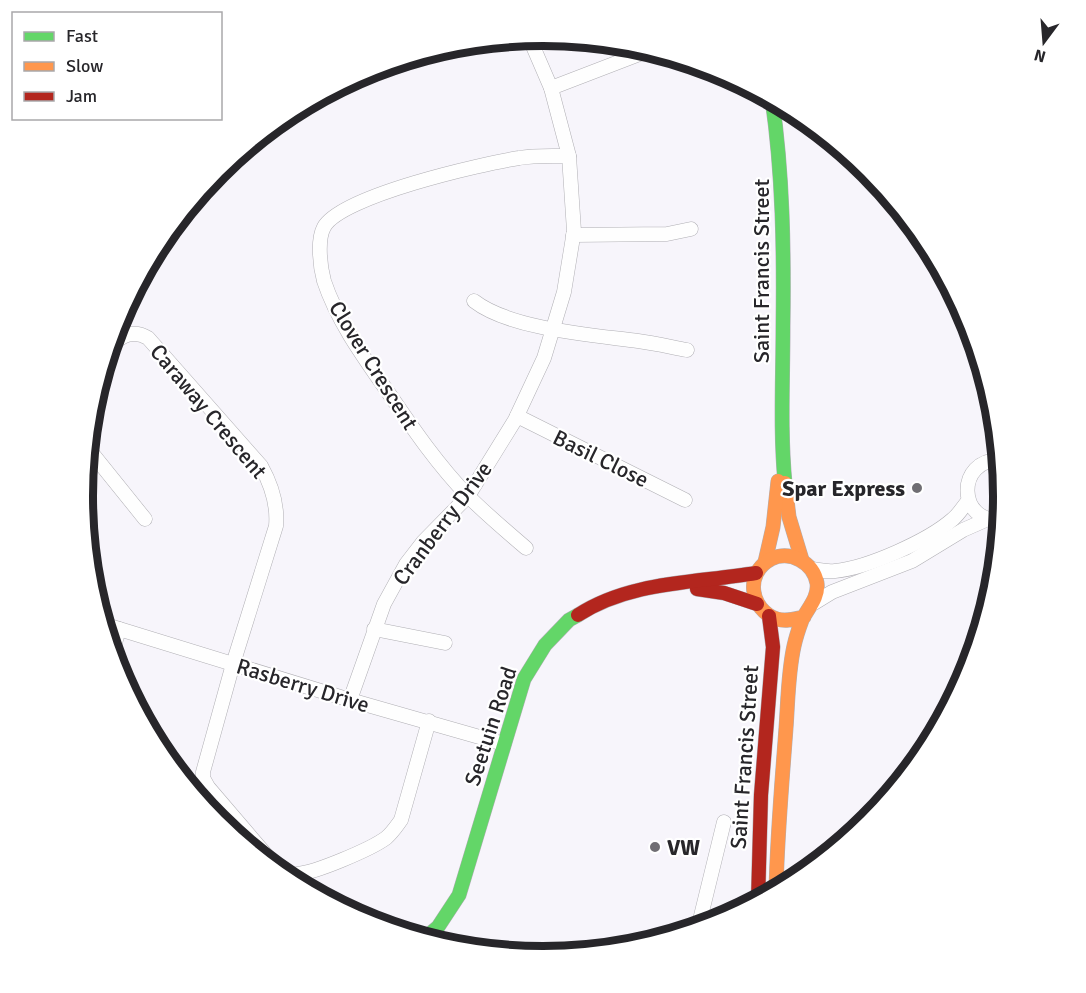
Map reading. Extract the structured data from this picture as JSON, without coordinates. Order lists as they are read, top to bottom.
{
  "streets": {
    "street": [
      "Saint Francis Street",
      "Clover Crescent",
      "Caraway Crescent",
      "Basil Close",
      "Cranberry Drive",
      "Rasberry Drive",
      "Seetuin Road"
    ]
  },
  "crossings": [
    ["Clover Crescent", "Cranberry Drive"],
    ["Caraway Crescent", "Rasberry Drive"],
    ["Basil Close", "Cranberry Drive"],
    ["Cranberry Drive", "Rasberry Drive"],
    ["Rasberry Drive", "Seetuin Road"]
  ],
  "places": ["Spar Express", "VW"],
  "legend": ["Fast", "Slow", "Jam"],
  "north": "bottom"
}
